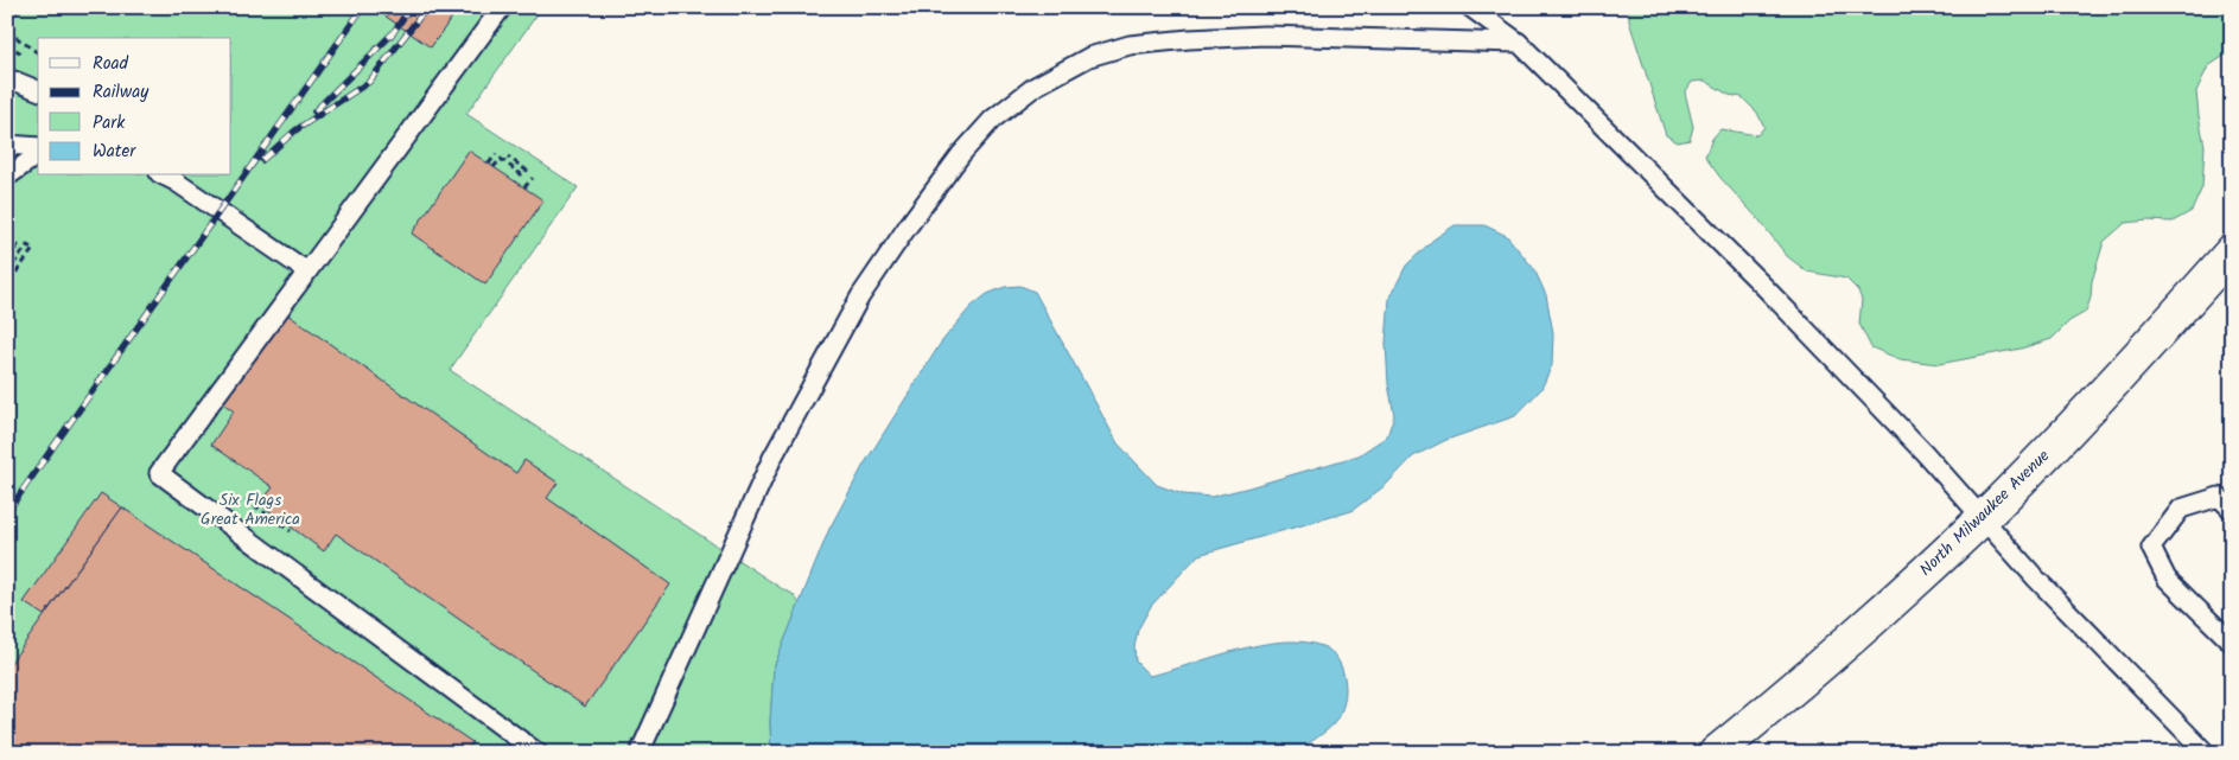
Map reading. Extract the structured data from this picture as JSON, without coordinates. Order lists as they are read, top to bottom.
{
  "streets": {
    "main road": ["North Milwaukee Avenue"]
  },
  "parks": ["Six Flags Great America"],
  "legend": [
    "Road",
    "Railway",
    "Park",
    "Water"
  ]
}
